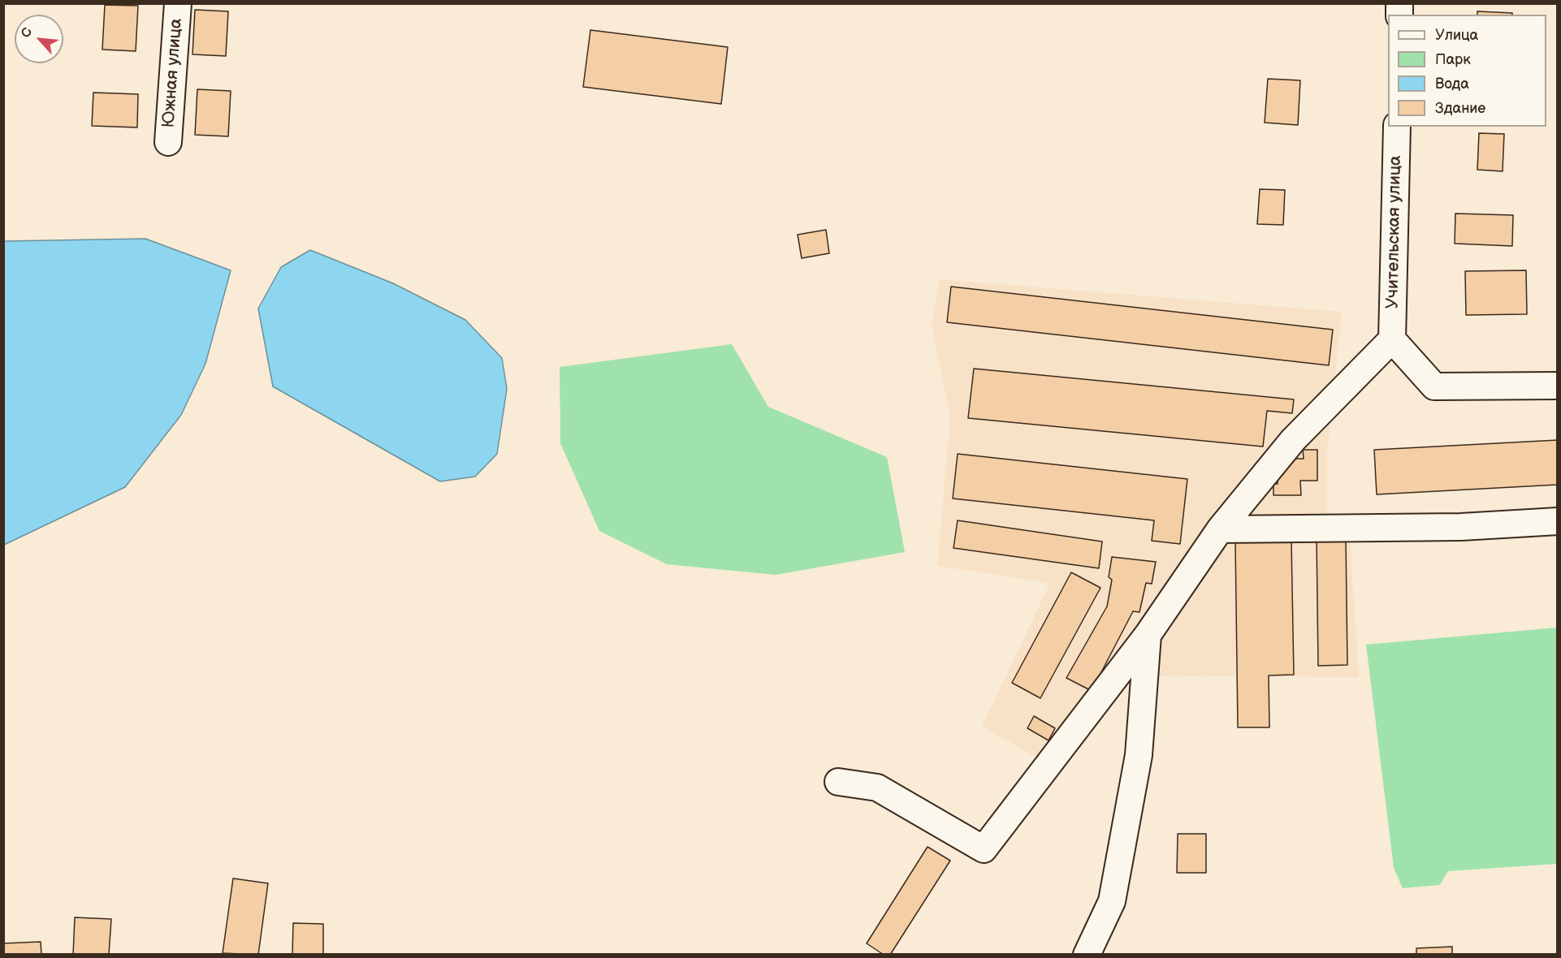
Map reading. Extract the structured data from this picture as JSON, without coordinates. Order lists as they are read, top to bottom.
{
  "streets": {
    "street": ["Южная улица", "Учительская улица"]
  },
  "legend": [
    "Улица",
    "Парк",
    "Вода",
    "Здание"
  ],
  "north": "top left"
}
